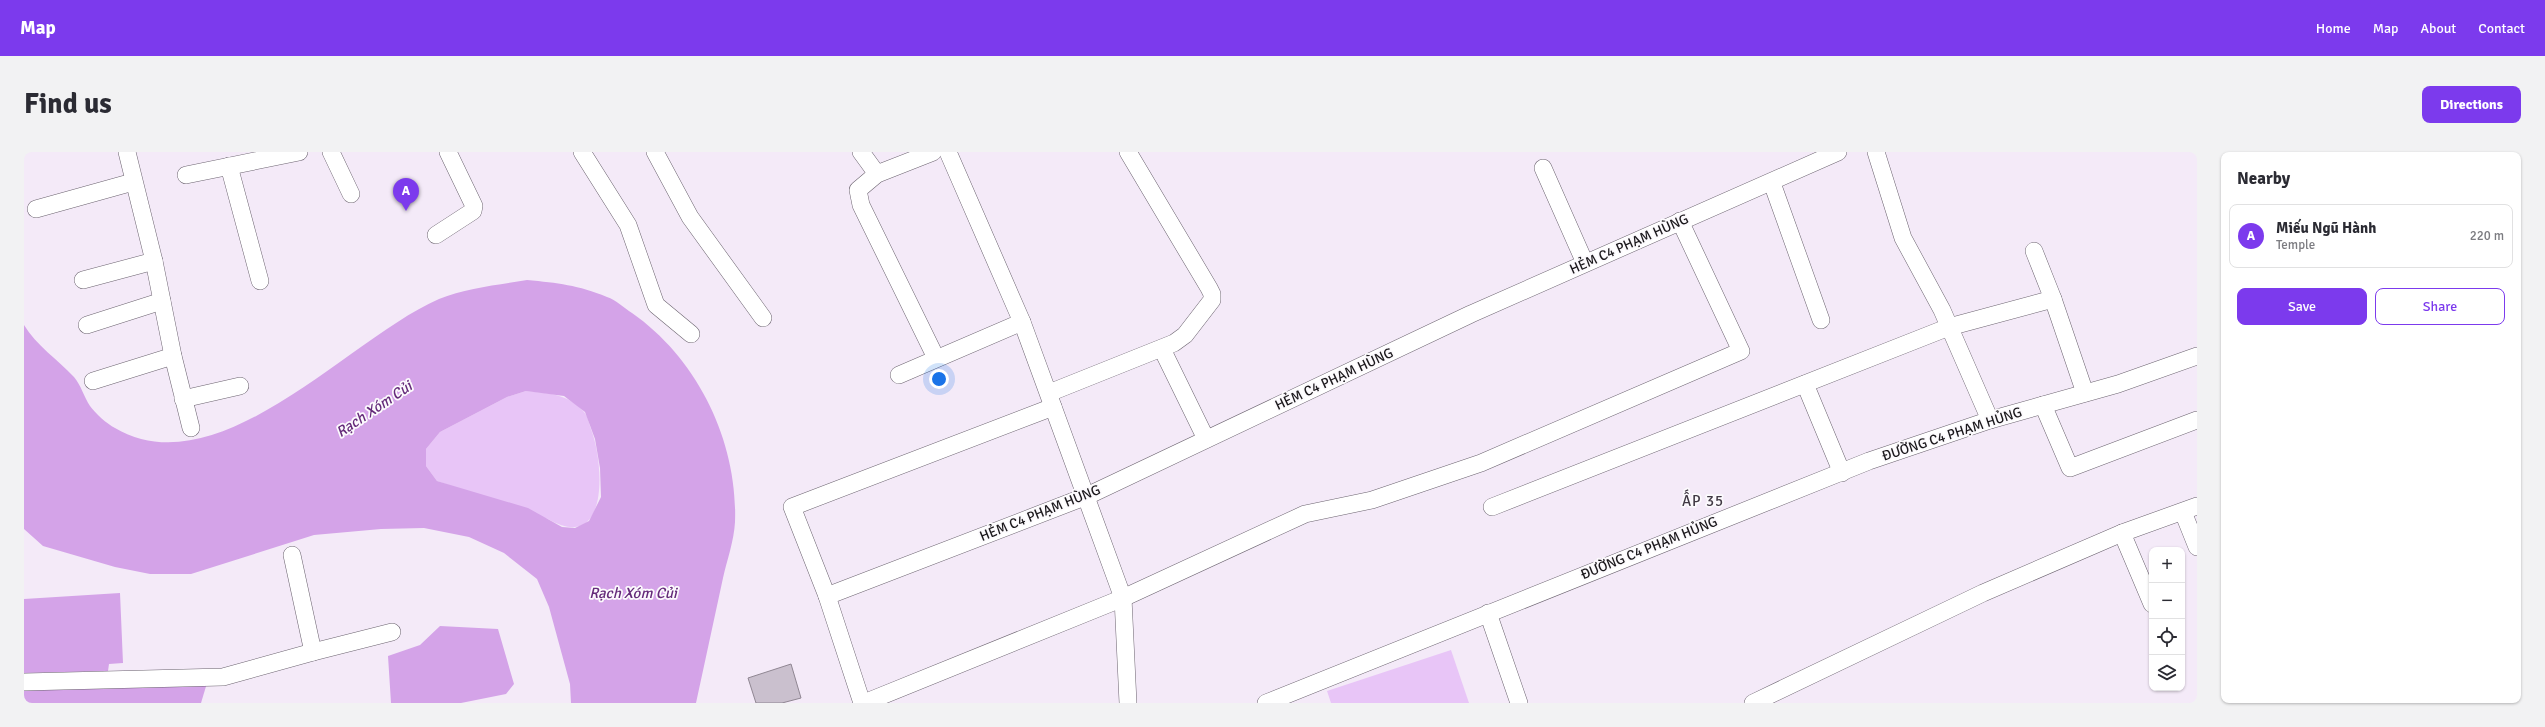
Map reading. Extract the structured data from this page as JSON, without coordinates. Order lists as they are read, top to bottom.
{
  "streets": {
    "street": ["HẺM C4 PHẠM HÙNG", "ĐƯỜNG C4 PHẠM HỦNG"]
  },
  "districts": ["ẤP 35"],
  "water": ["Rạch Xóm Củi"],
  "page": {
    "header": "Map",
    "nav": [
      "Home",
      "Map",
      "About",
      "Contact"
    ],
    "buttons": [
      "Directions",
      ["Save", "Share"]
    ],
    "title": "Find us",
    "heading": "Nearby",
    "pins": "A",
    "list": [
      {
        "mark": "A",
        "name": "Miếu Ngũ Hành",
        "note": "Temple",
        "value": "220 m"
      }
    ],
    "map_buttons": ["+", "−"]
  }
}
